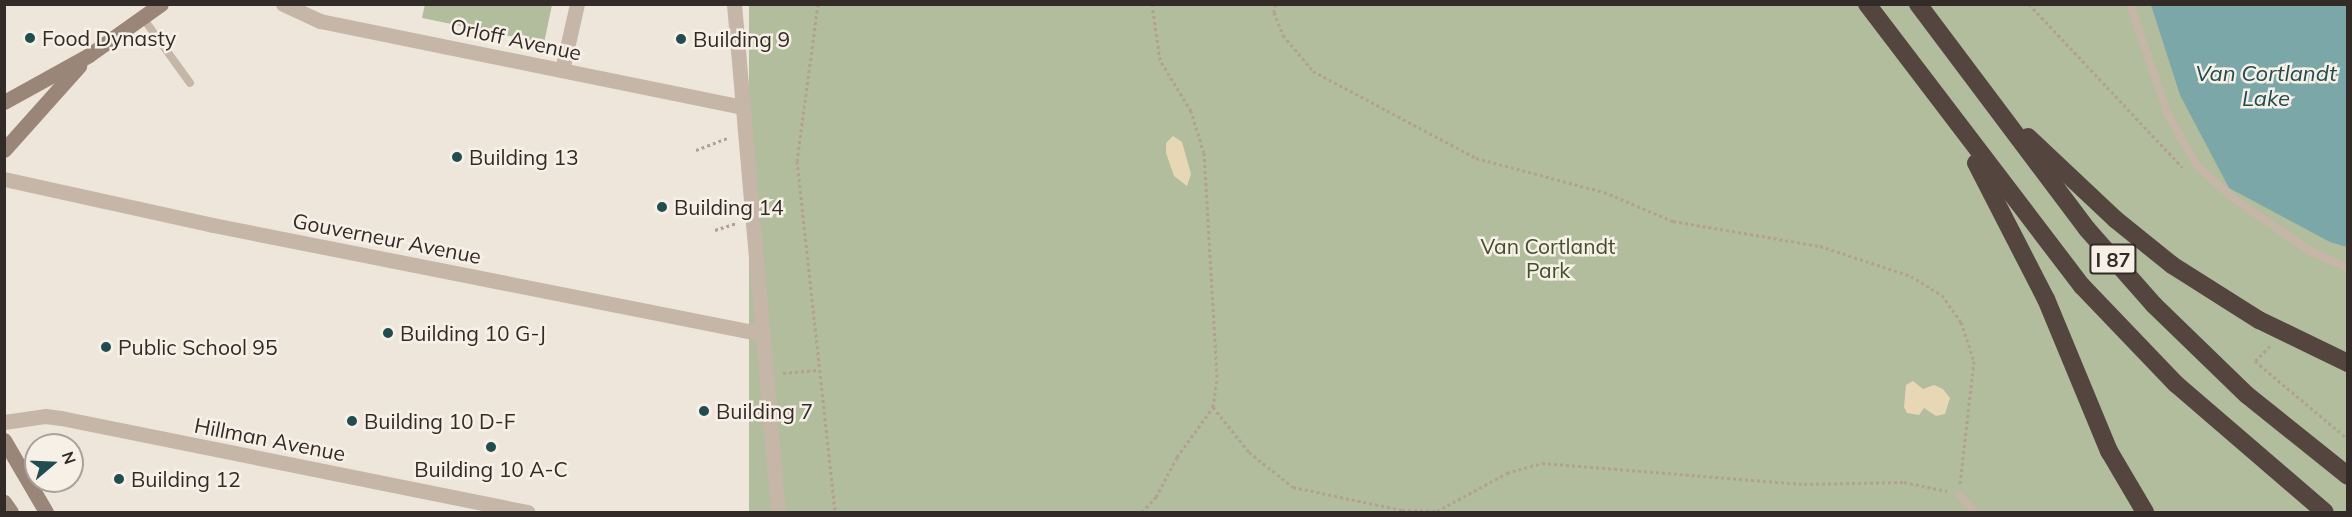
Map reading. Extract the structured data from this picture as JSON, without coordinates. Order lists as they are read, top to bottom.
{
  "streets": {
    "highway": ["I 87"],
    "street": ["Orloff Avenue", "Gouverneur Avenue", "Hillman Avenue"]
  },
  "water": ["Van Cortlandt Lake"],
  "parks": ["Van Cortlandt Park"],
  "places": [
    "Food Dynasty",
    "Building 9",
    "Building 13",
    "Building 14",
    "Building 10 G-J",
    "Public School 95",
    "Building 7",
    "Building 10 D-F",
    "Building 10 A-C",
    "Building 12"
  ],
  "north": "right"
}
